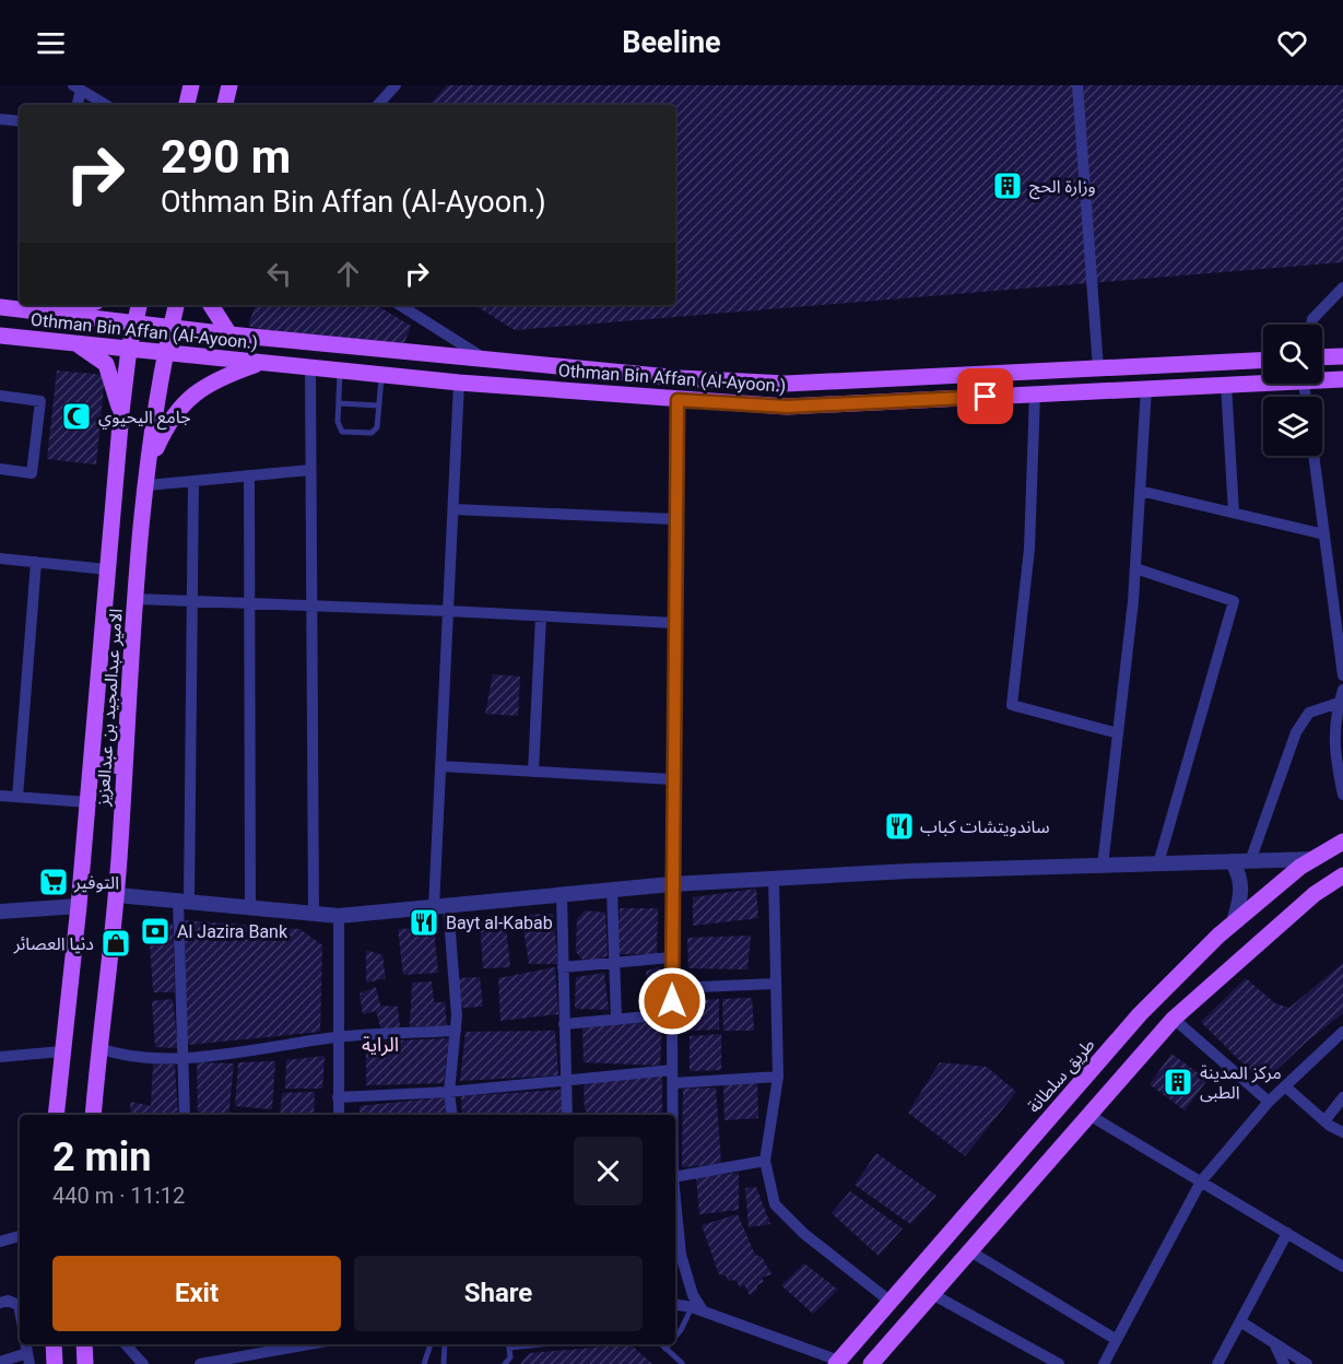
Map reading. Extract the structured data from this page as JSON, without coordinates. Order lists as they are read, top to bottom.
{
  "streets": {
    "main road": ["Othman Bin Affan (Al-Ayoon.)", "الامير عبدالمجيد بن عبدالعزيز", "طريق سلطانة"]
  },
  "crossings": [
    ["Othman Bin Affan (Al-Ayoon.)", "الامير عبدالمجيد بن عبدالعزيز"]
  ],
  "districts": ["الراية"],
  "places": {
    "building": ["وزارة الحج", "مرکز المدینة الطبی"],
    "mosque": ["جامع اليحيوي"],
    "restaurant": ["ساندويتشات كباب", "Bayt al-Kabab"],
    "supermarket": ["التوفير"],
    "bank": ["Al Jazira Bank"],
    "shop": ["دنيا العصائر"]
  },
  "page": {
    "header": "Beeline",
    "turn": ["290 m", "Othman Bin Affan (Al-Ayoon.)"],
    "heading": ["2 min", "440 m · 11:12"],
    "buttons": ["Exit", "Share"]
  }
}
